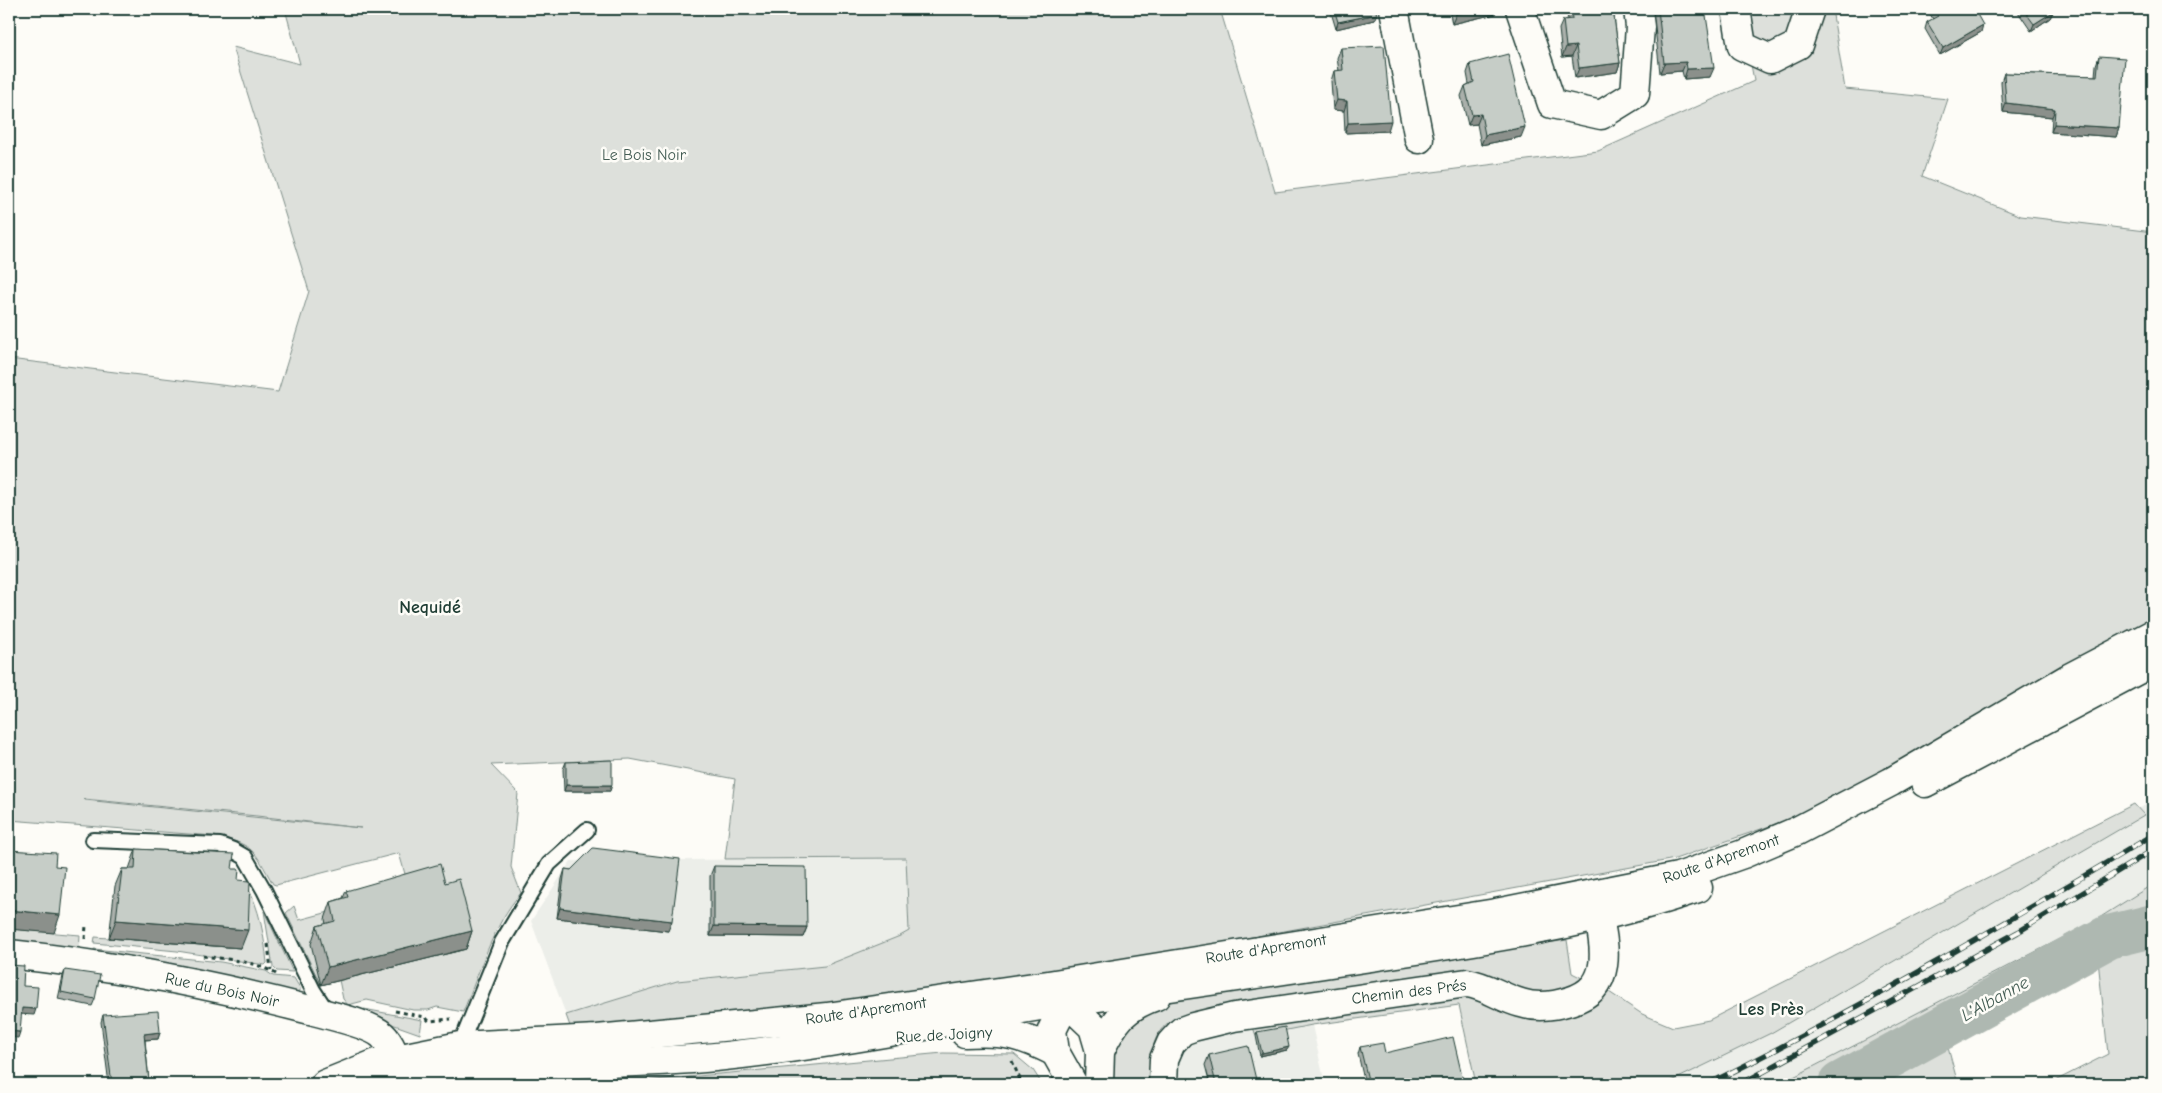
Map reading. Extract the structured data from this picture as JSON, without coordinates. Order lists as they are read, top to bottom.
{
  "streets": {
    "main road": [
      "Route d'Apremont",
      "Rue du Bois Noir",
      "Chemin des Prés",
      "Rue de Joigny"
    ]
  },
  "crossings": [
    ["Route d'Apremont", "Rue du Bois Noir"],
    ["Route d'Apremont", "Chemin des Prés"],
    ["Route d'Apremont", "Rue de Joigny"]
  ],
  "districts": ["Nequidé", "Les Près"],
  "water": ["L'Albanne"],
  "parks": ["Le Bois Noir"]
}
